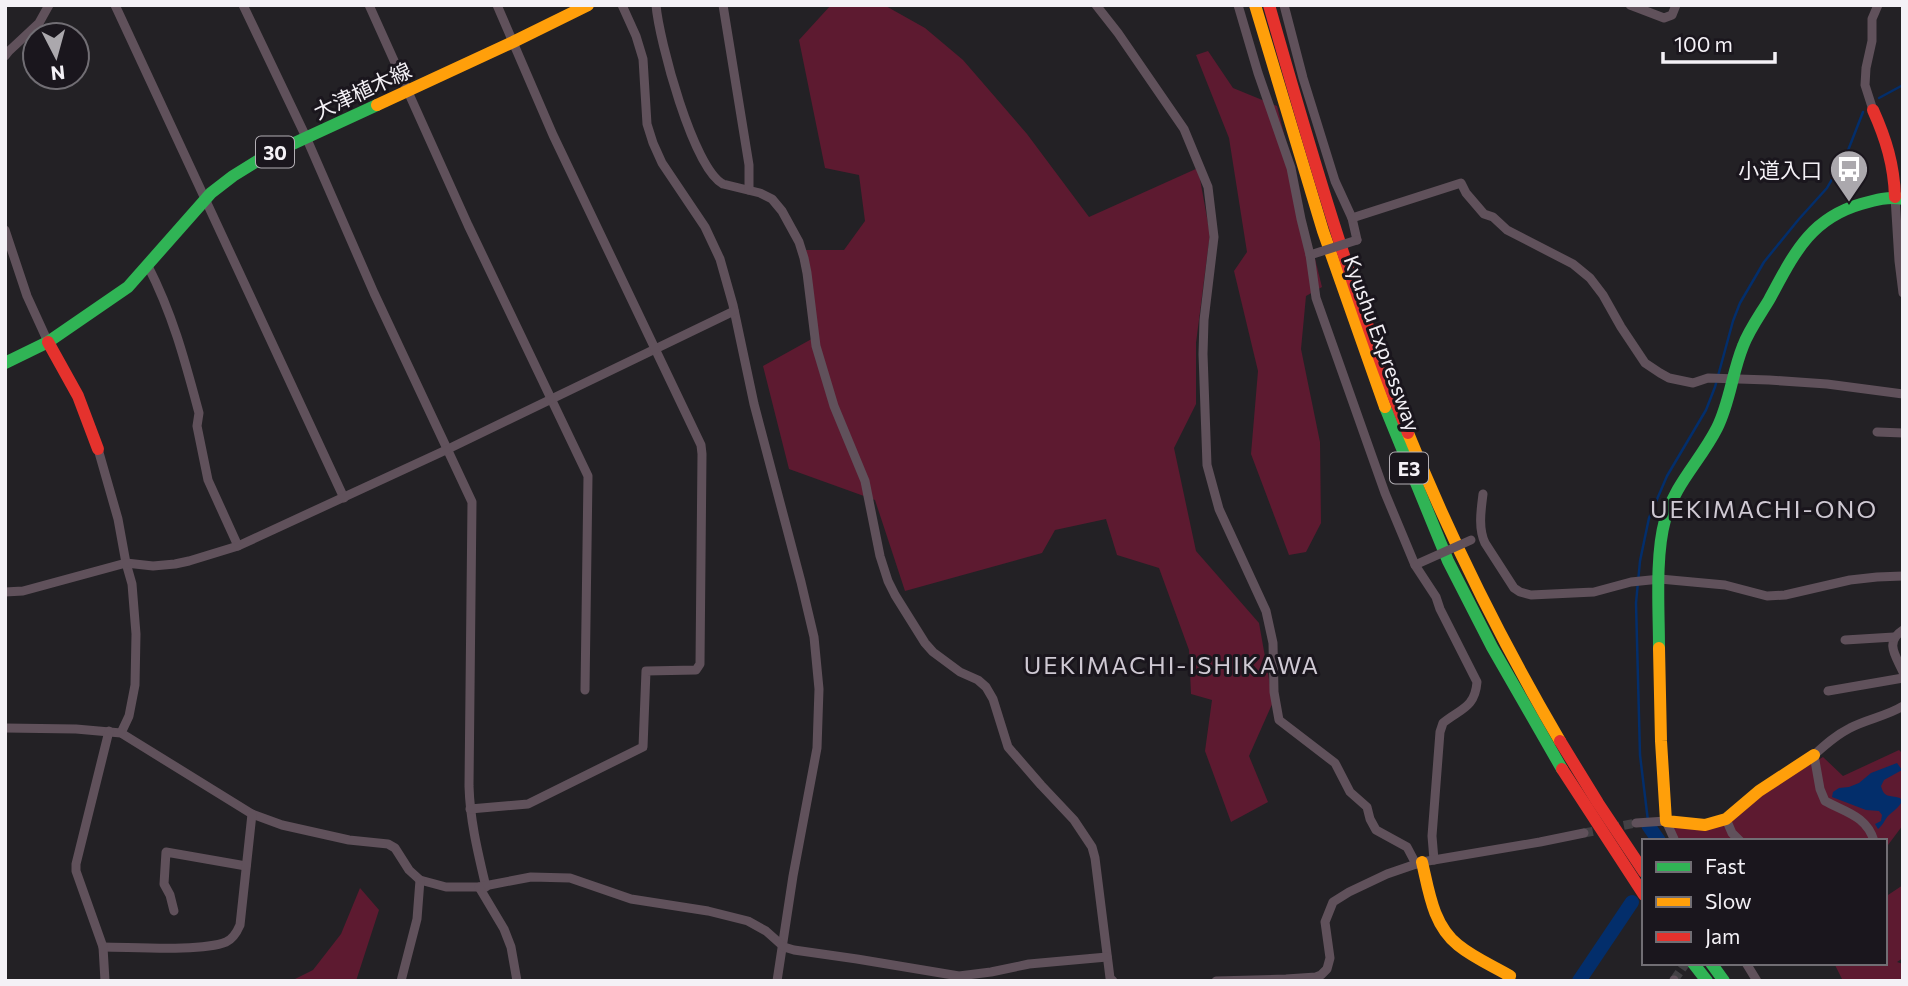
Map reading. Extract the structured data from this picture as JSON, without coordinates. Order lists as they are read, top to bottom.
{
  "streets": {
    "main road": [
      "大津植木線",
      "30",
      "Kyushu Expressway",
      "E3"
    ]
  },
  "districts": ["UEKIMACHI-ONO", "UEKIMACHI-ISHIKAWA"],
  "places": {
    "bus stop": ["小道入口"]
  },
  "legend": ["Fast", "Slow", "Jam"],
  "scale_bar": "100 m",
  "north": "bottom"
}
